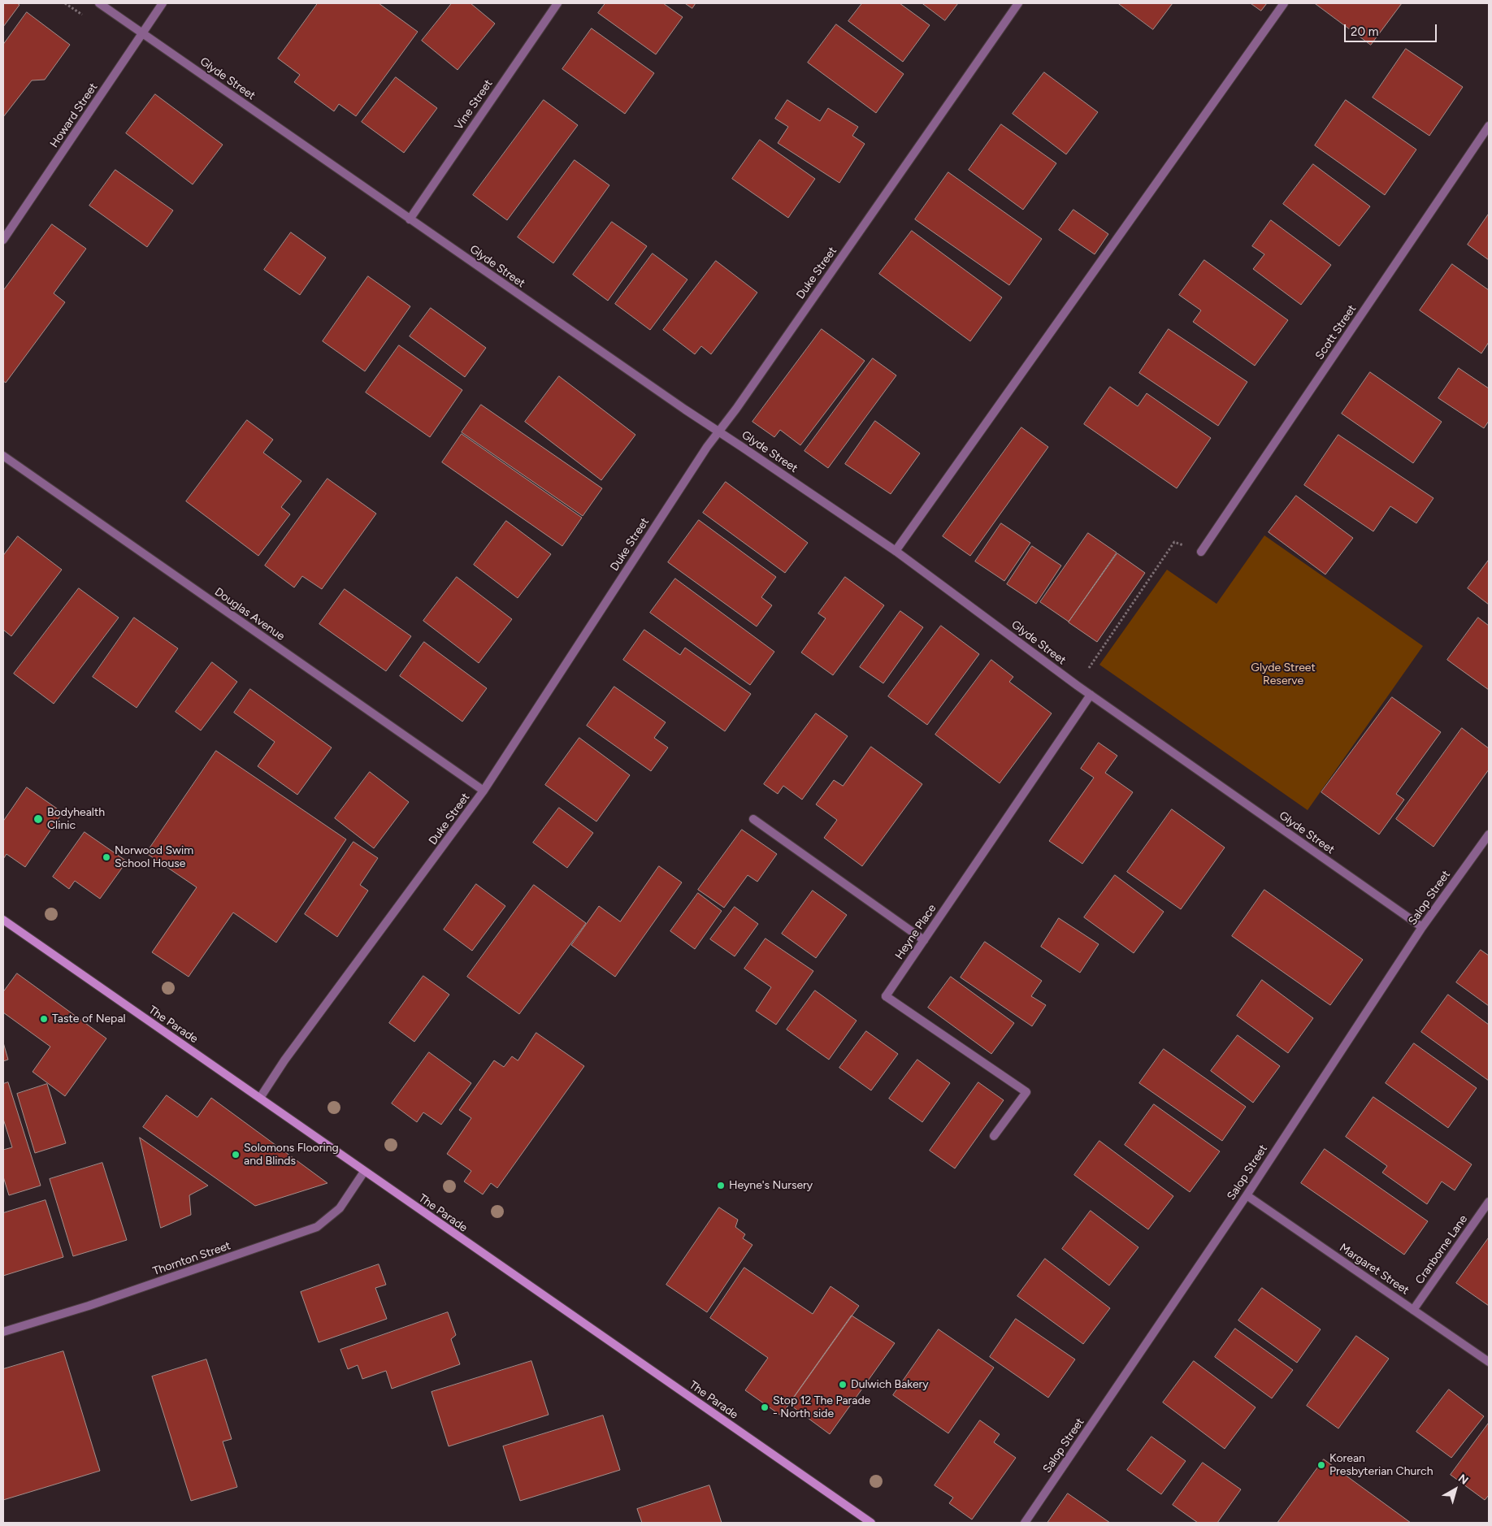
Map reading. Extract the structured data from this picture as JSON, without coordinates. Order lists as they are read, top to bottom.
{
  "streets": {
    "main road": ["The Parade"],
    "street": [
      "Glyde Street",
      "Vine Street",
      "Howard Street",
      "Duke Street",
      "Scott Street",
      "Douglas Avenue",
      "Salop Street",
      "Heyne Place",
      "Cranborne Lane",
      "Thornton Street",
      "Margaret Street"
    ]
  },
  "crossings": [
    ["Glyde Street", "Vine Street"],
    ["Glyde Street", "Howard Street"],
    ["Glyde Street", "Duke Street"],
    ["Glyde Street", "Salop Street"],
    ["Glyde Street", "Heyne Place"],
    ["Duke Street", "Douglas Avenue"],
    ["Duke Street", "The Parade"],
    ["Salop Street", "Margaret Street"],
    ["The Parade", "Thornton Street"],
    ["Cranborne Lane", "Margaret Street"]
  ],
  "parks": ["Glyde Street Reserve"],
  "places": [
    "Bodyhealth Clinic",
    "Norwood Swim School House",
    "Taste of Nepal",
    "Solomons Flooring and Blinds",
    "Heyne's Nursery",
    "Dulwich Bakery",
    "Stop 12 The Parade - North side",
    "Korean Presbyterian Church"
  ],
  "scale_bar": "20 m",
  "north": "top right"
}
